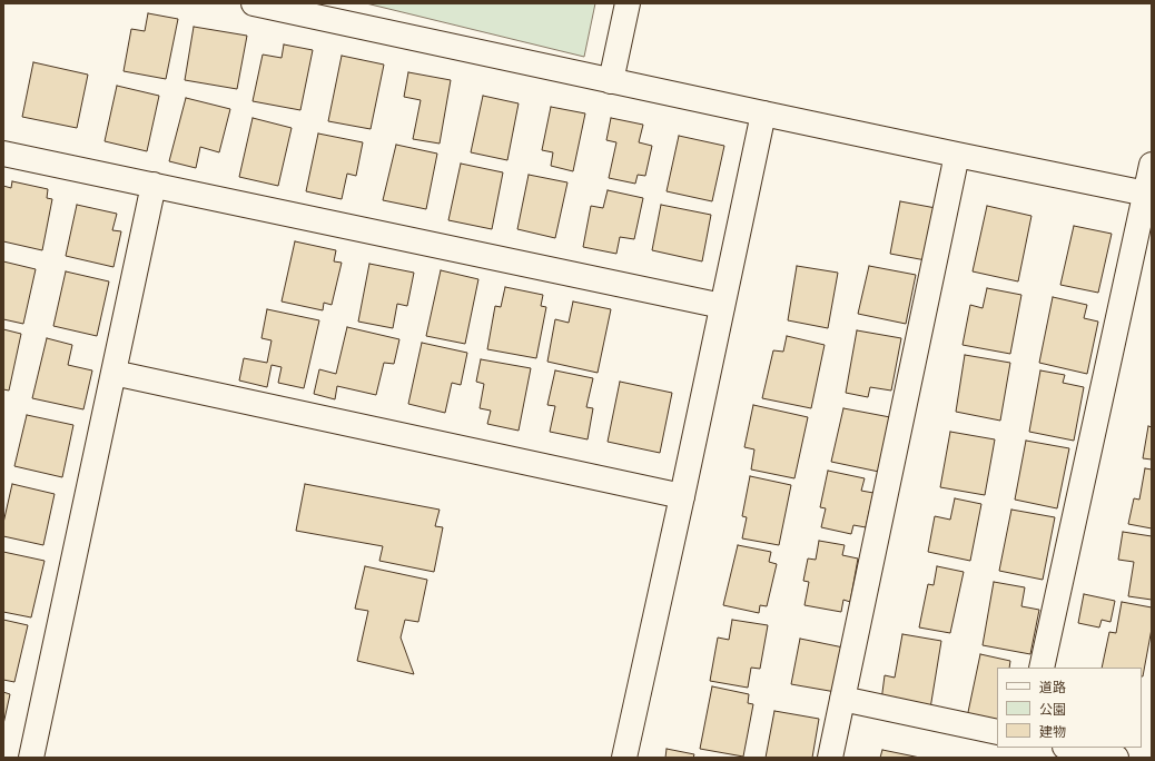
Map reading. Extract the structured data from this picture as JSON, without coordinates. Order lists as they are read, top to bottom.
{
  "legend": ["道路", "公園", "建物"]
}
